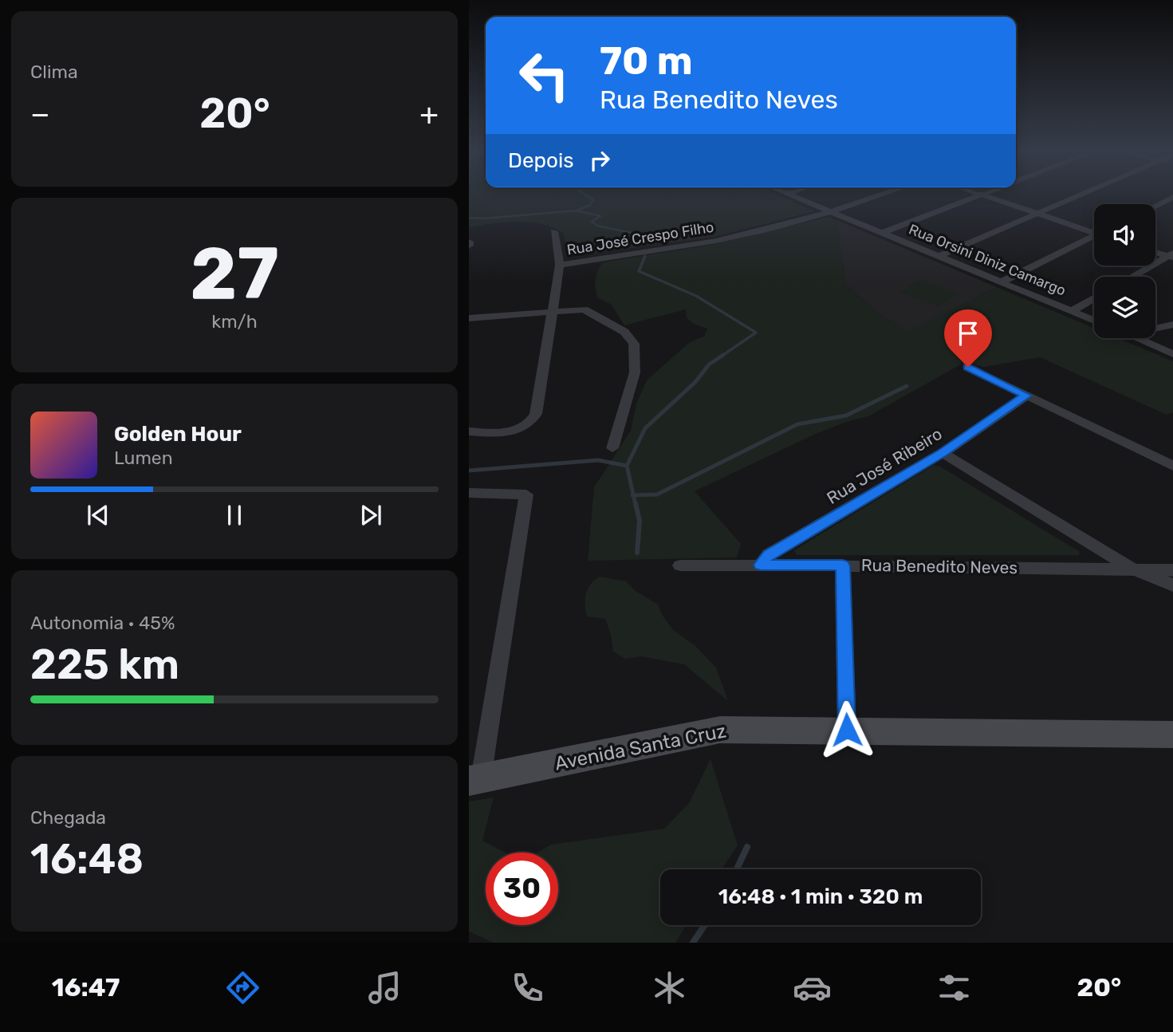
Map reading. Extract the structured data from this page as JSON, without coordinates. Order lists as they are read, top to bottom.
{
  "streets": {
    "main road": ["Avenida Santa Cruz"],
    "street": [
      "Rua José Crespo Filho",
      "Rua Orsini Diniz Camargo",
      "Rua José Ribeiro",
      "Rua Benedito Neves"
    ]
  },
  "crossings": [
    ["Rua José Crespo Filho", "Rua Orsini Diniz Camargo"],
    ["Rua José Ribeiro", "Rua Benedito Neves"]
  ],
  "page": {
    "tile": [
      "Clima",
      ["27", "km/h"],
      ["Autonomia · 45%", "225 km"],
      ["Chegada", "16:48"]
    ],
    "turn": ["70 m", "Rua Benedito Neves"],
    "heat": ["−", "20°", "+"],
    "then": "Depois",
    "song": ["Golden Hour", "Lumen"],
    "limit": "30",
    "trip": "16:48 · 1 min · 320 m",
    "tabs": ["16:47", "20°"]
  }
}
